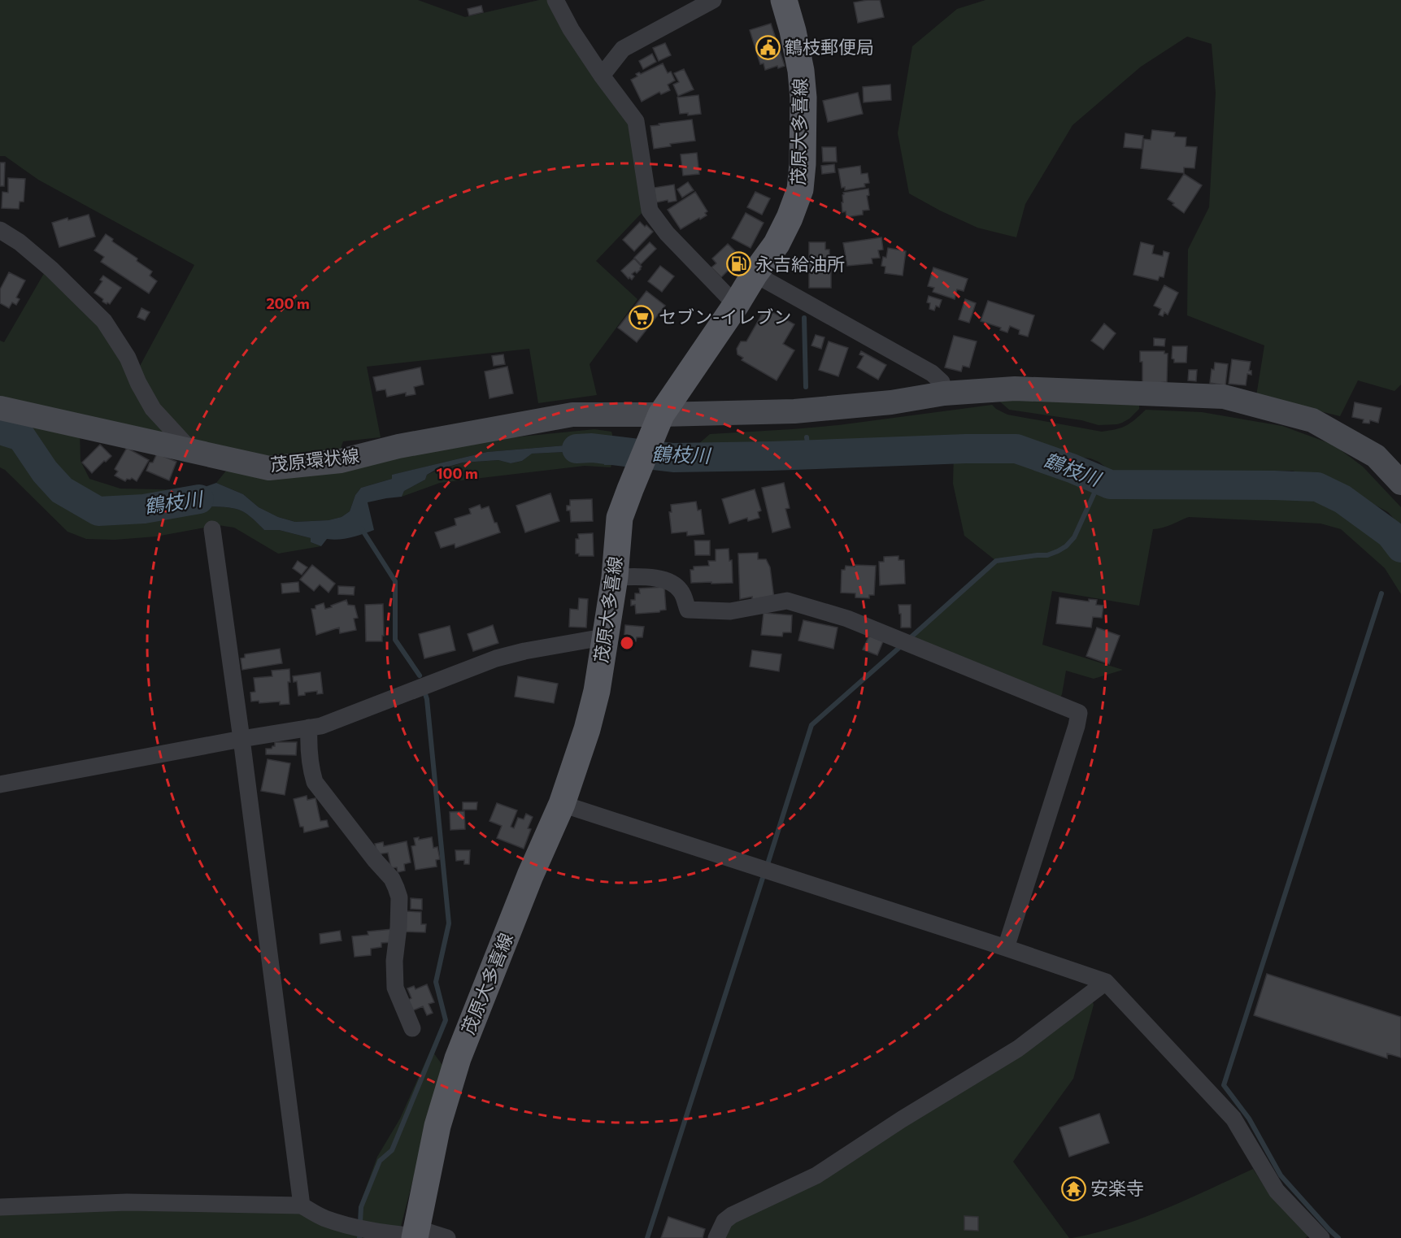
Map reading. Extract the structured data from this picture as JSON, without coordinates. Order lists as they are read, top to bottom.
{
  "streets": {
    "main road": ["茂原大多喜線", "茂原環状線"]
  },
  "crossings": [
    ["茂原大多喜線", "茂原環状線"]
  ],
  "water": ["鶴枝川"],
  "places": {
    "public building": ["鶴枝郵便局"],
    "fuel station": ["永吉給油所"],
    "supermarket": ["セブン-イレブン"],
    "temple": ["安楽寺"]
  },
  "rings": ["200 m", "100 m"]
}
